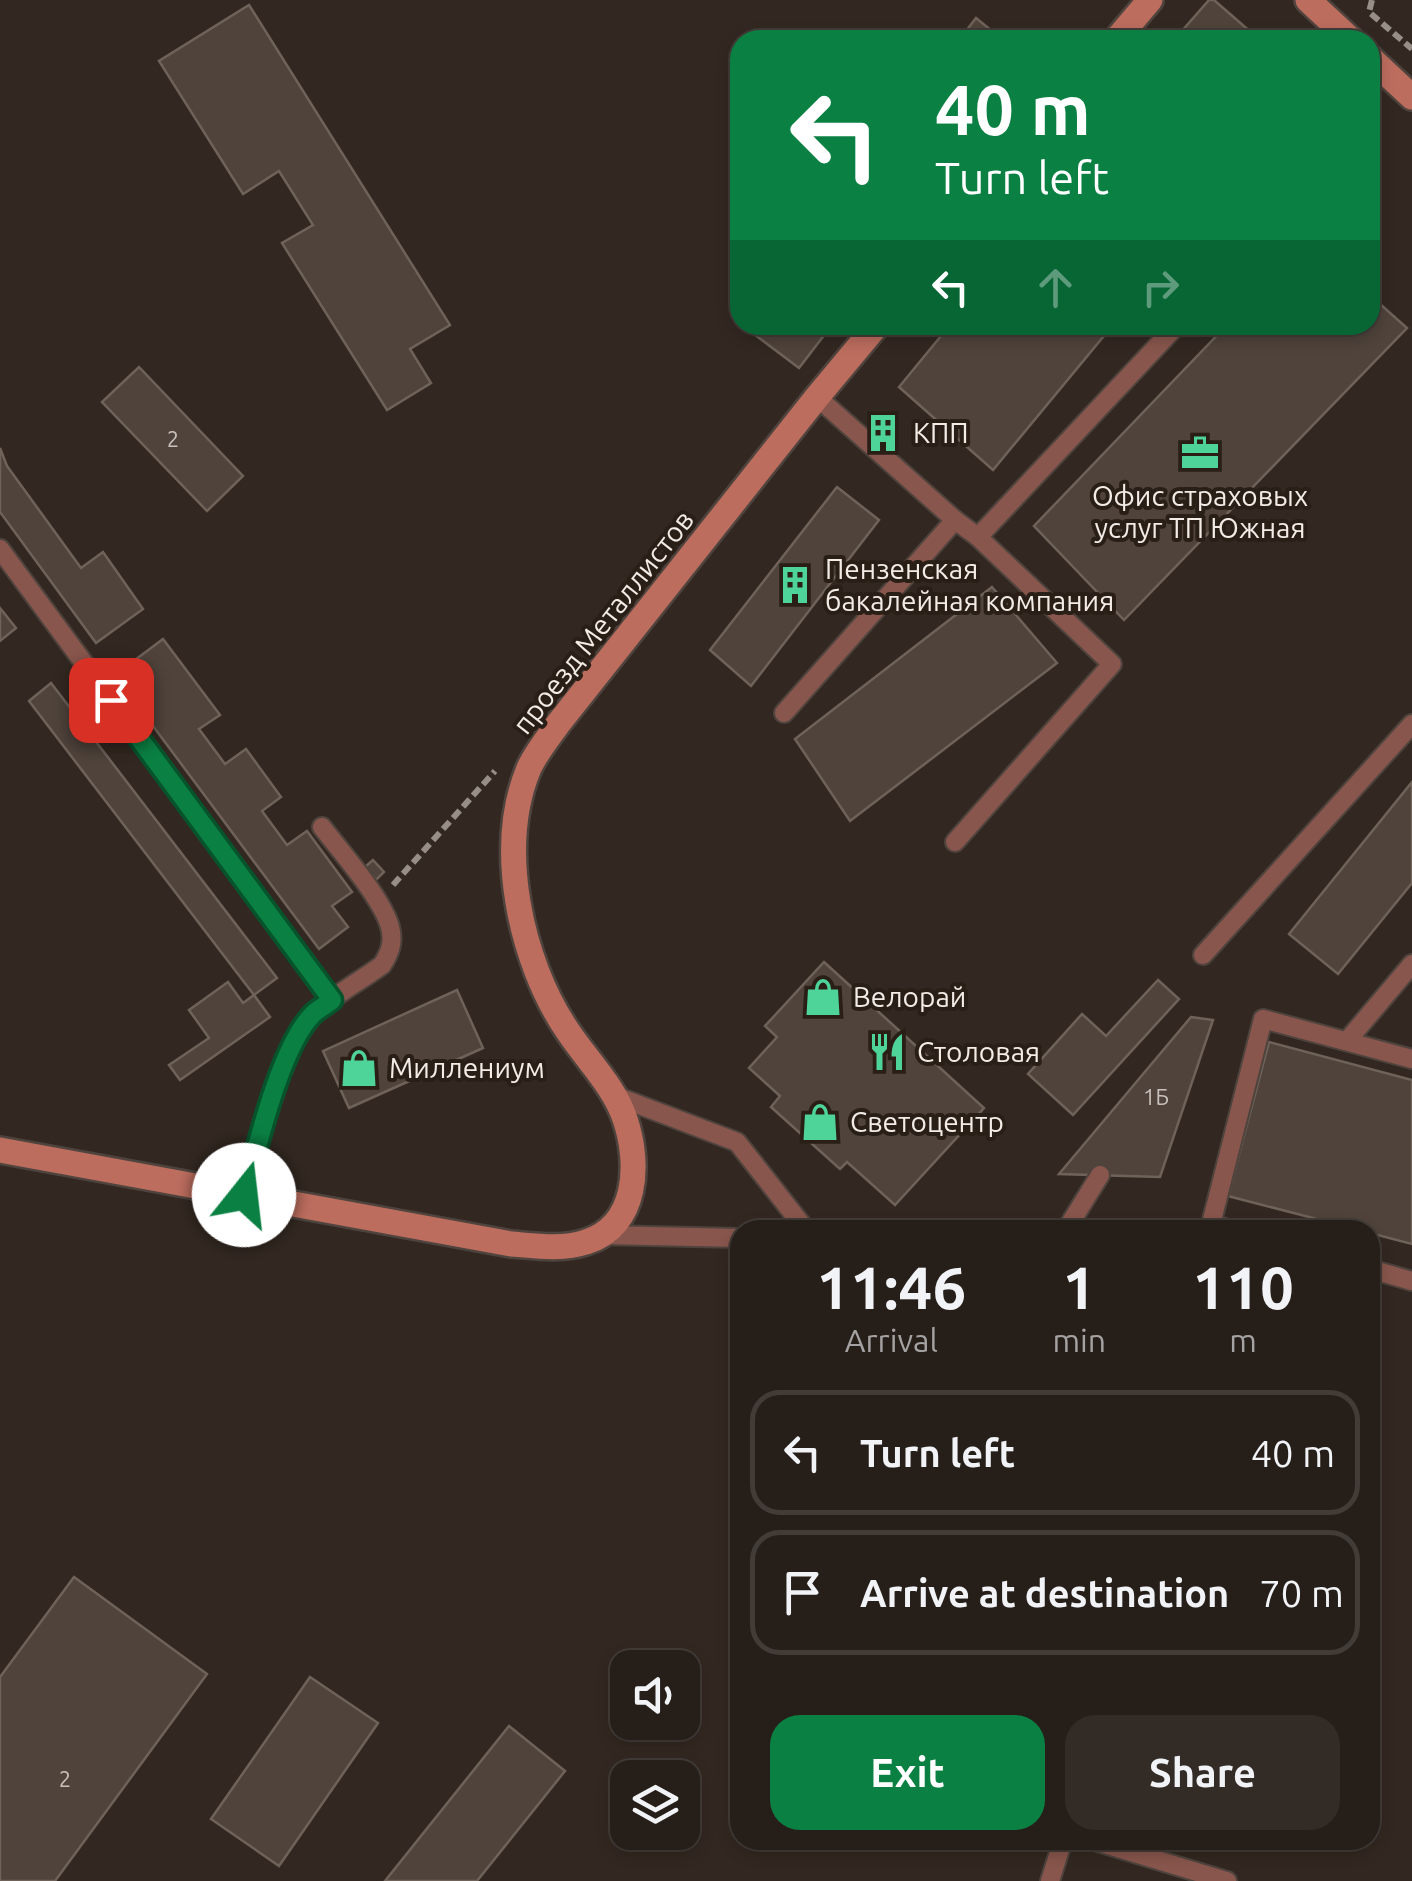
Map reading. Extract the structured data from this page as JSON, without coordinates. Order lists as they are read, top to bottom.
{
  "streets": {
    "street": ["проезд Металлистов"]
  },
  "places": {
    "building": ["КПП", "Пензенская бакалейная компания"],
    "office": ["Офис страховых услуг ТП Южная"],
    "shop": ["Велорай", "Миллениум", "Светоцентр"],
    "restaurant": ["Столовая"]
  },
  "house_numbers": ["2", "1Б", "2"],
  "page": {
    "turn": ["40 m", "Turn left"],
    "eta": [
      "11:46",
      "Arrival",
      "1",
      "min",
      "110",
      "m"
    ],
    "list": [
      {
        "name": "Turn left",
        "value": "40 m"
      },
      {
        "name": "Arrive at destination",
        "value": "70 m"
      }
    ],
    "buttons": ["Exit", "Share"]
  }
}
